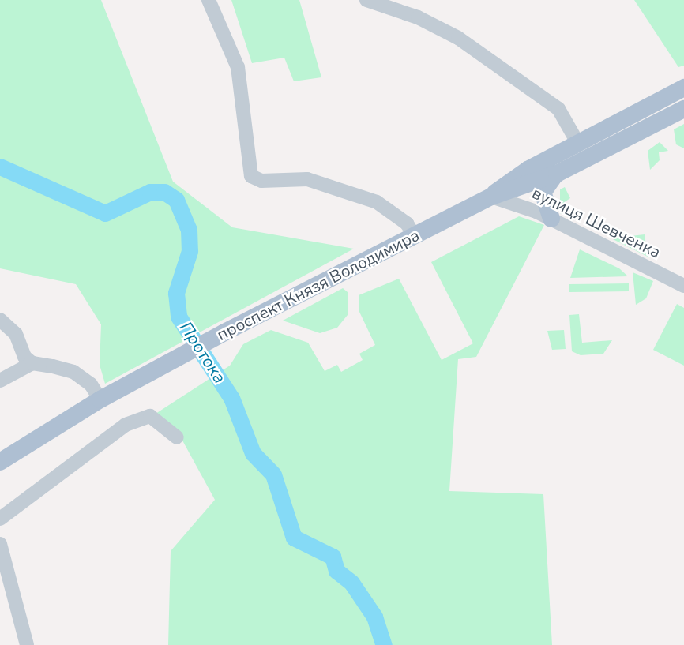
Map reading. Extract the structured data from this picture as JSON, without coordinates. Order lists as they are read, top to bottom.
{
  "streets": {
    "main road": ["проспект Князя Володимира"],
    "street": ["вулиця Шевченка"]
  },
  "crossings": [
    ["вулиця Шевченка", "проспект Князя Володимира"]
  ],
  "water": ["Протока"]
}
